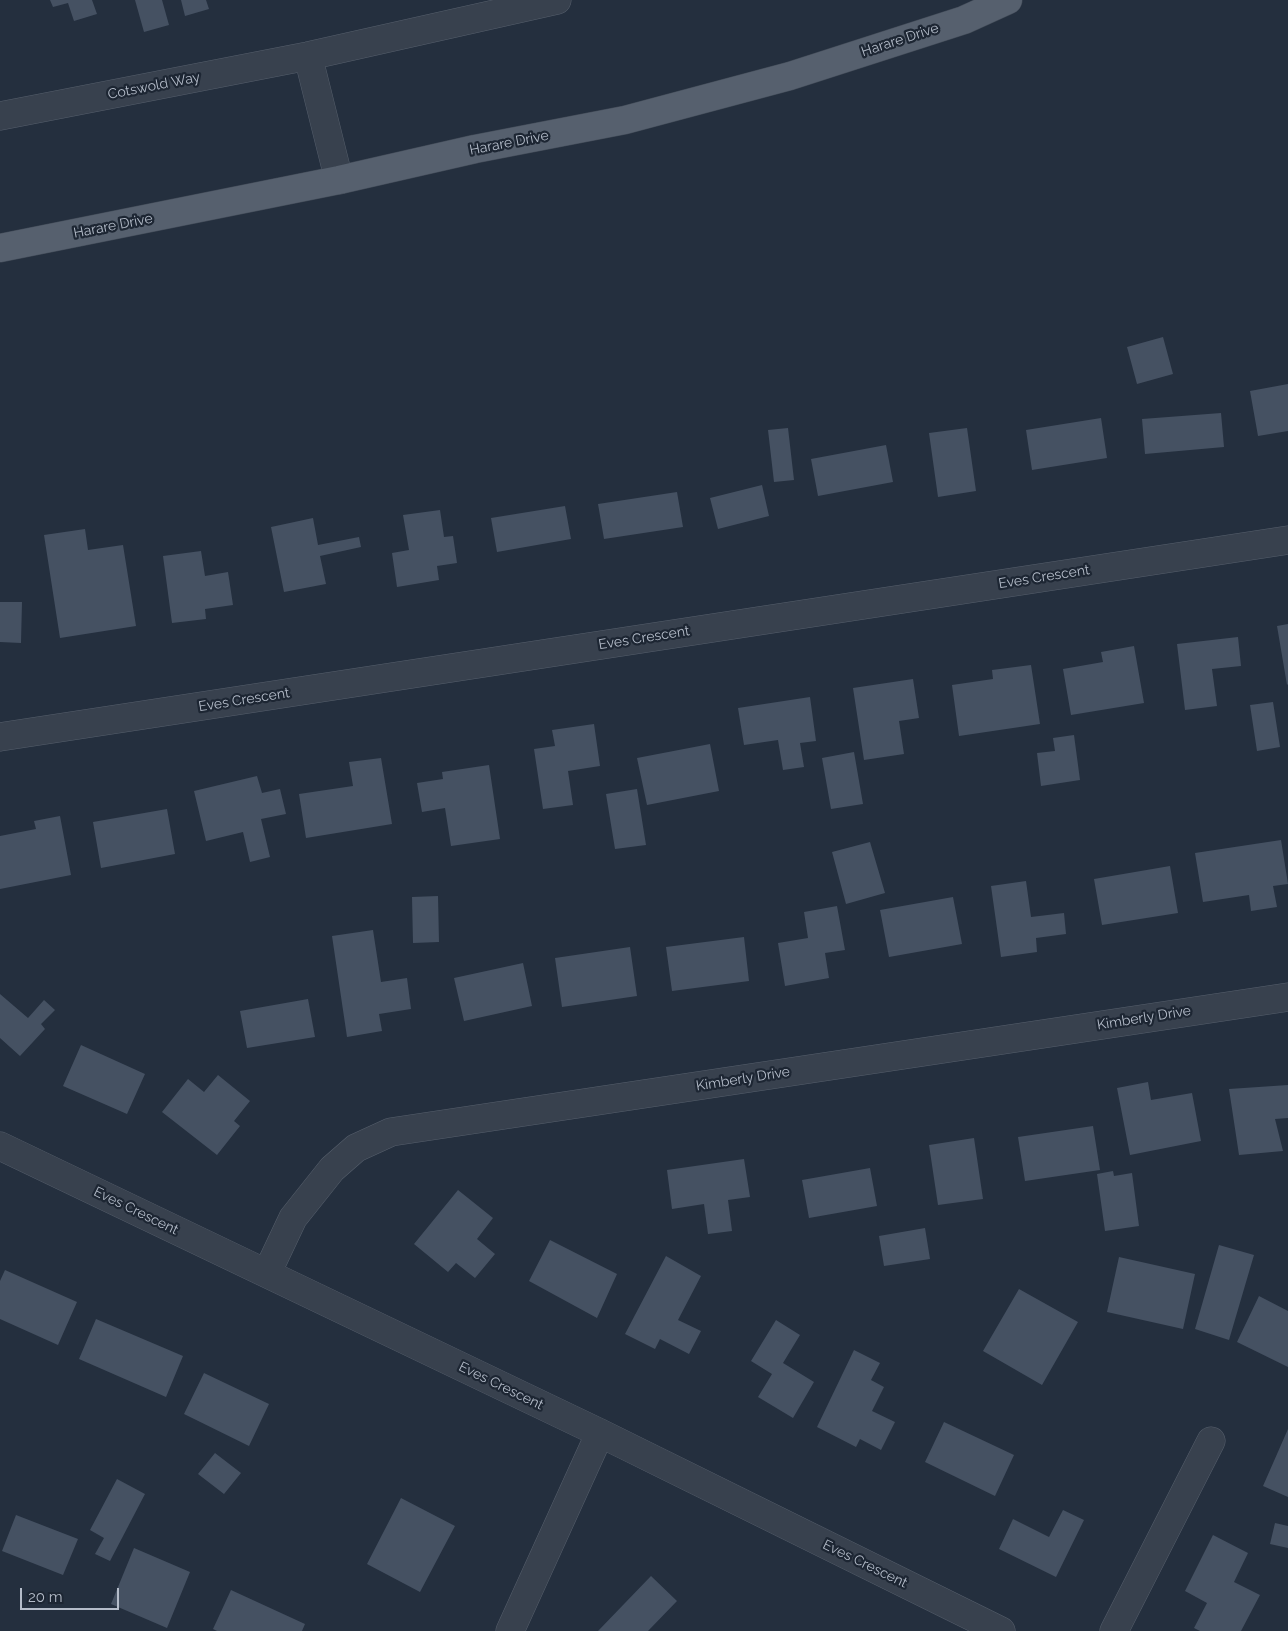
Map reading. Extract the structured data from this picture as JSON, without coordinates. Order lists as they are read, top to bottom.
{
  "streets": {
    "main road": ["Harare Drive"],
    "street": ["Cotswold Way", "Eves Crescent", "Kimberly Drive"]
  },
  "crossings": [
    ["Eves Crescent", "Kimberly Drive"]
  ],
  "scale_bar": "20 m"
}
